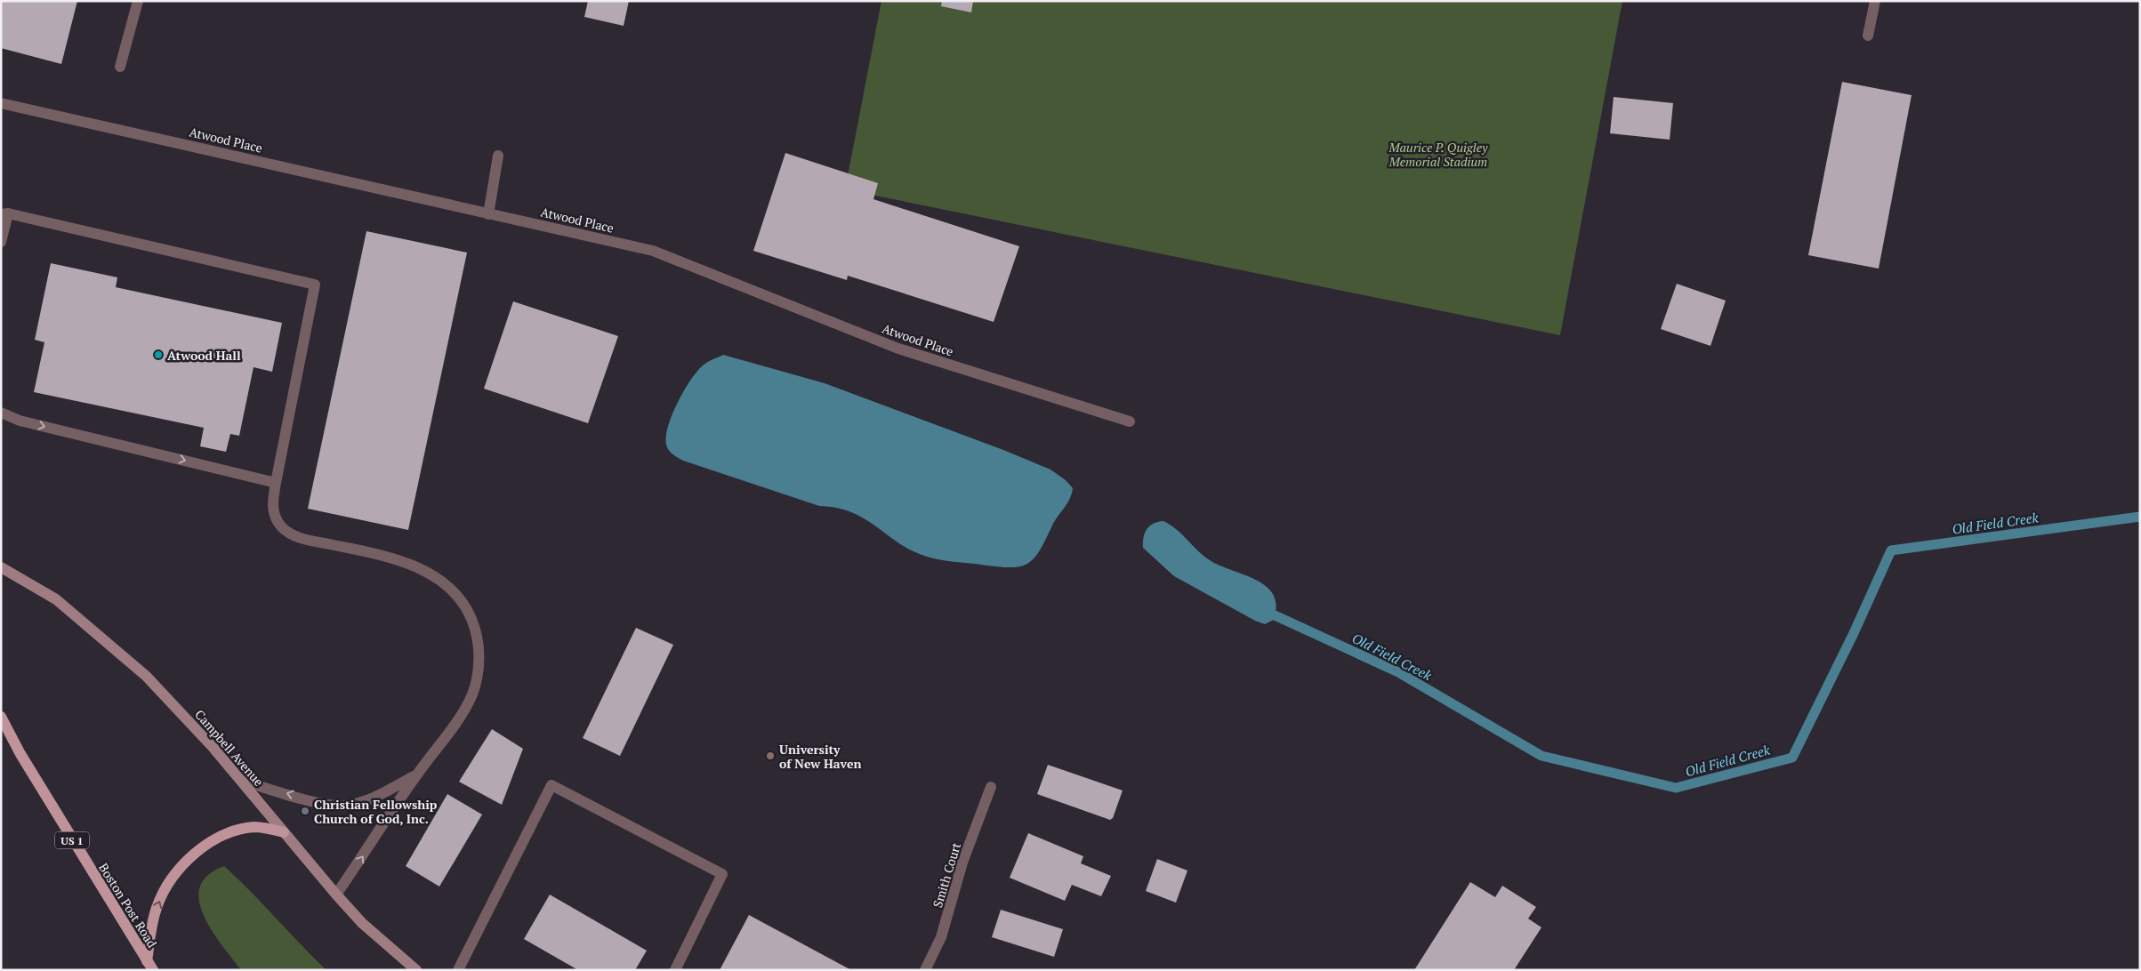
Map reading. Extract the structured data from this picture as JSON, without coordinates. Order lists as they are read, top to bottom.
{
  "streets": {
    "main road": ["Campbell Avenue", "US 1", "Boston Post Road"],
    "street": ["Atwood Place", "Smith Court"]
  },
  "water": ["Old Field Creek"],
  "parks": ["Maurice P. Quigley Memorial Stadium"],
  "places": ["Atwood Hall", "University of New Haven", "Christian Fellowship Church of God, Inc."]
}
